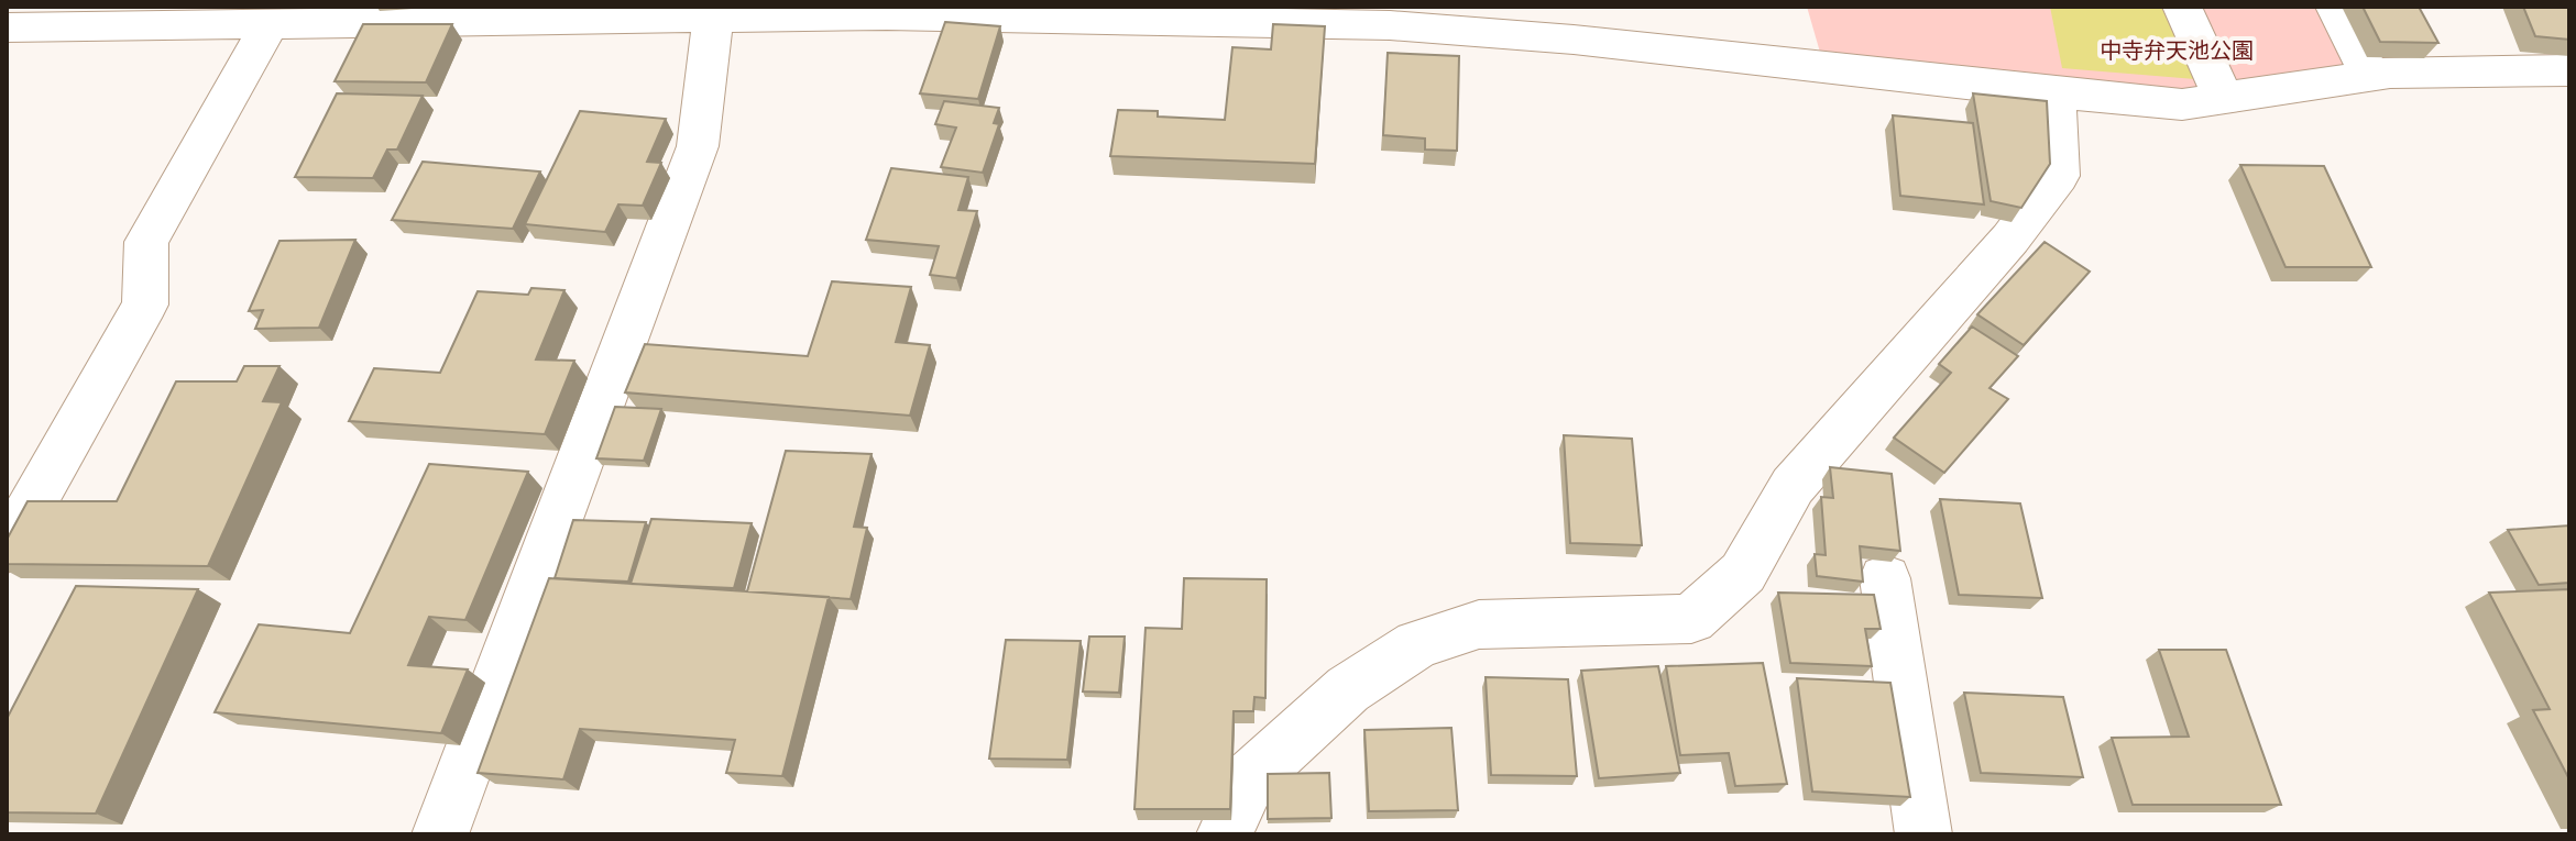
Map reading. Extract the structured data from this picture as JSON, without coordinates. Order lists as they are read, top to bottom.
{
  "parks": ["中寺弁天池公園"]
}
